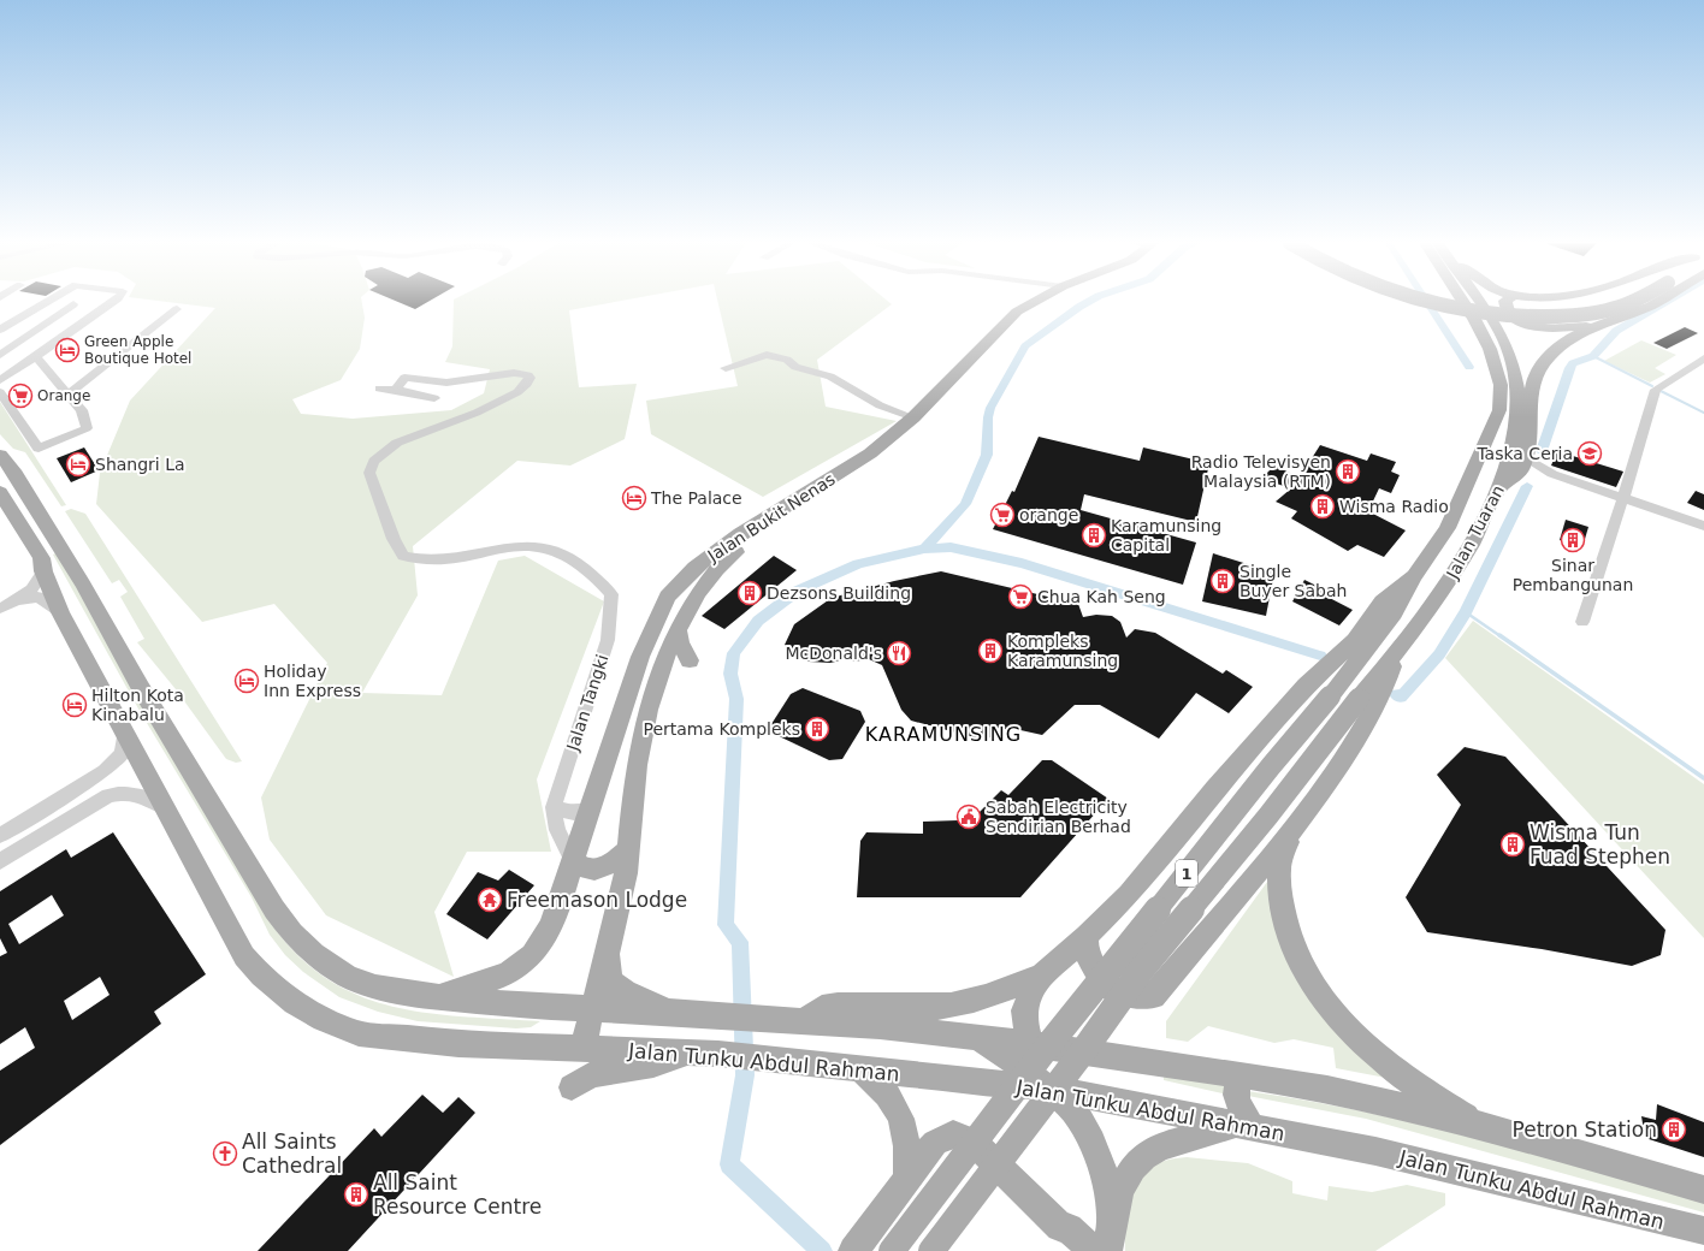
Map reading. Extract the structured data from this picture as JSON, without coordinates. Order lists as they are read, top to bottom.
{
  "streets": {
    "main road": [
      "Jalan Bukit Nenas",
      "Jalan Tuaran",
      "1",
      "Jalan Tunku Abdul Rahman"
    ],
    "street": ["Jalan Tangki"]
  },
  "crossings": [
    ["Jalan Bukit Nenas", "Jalan Tangki"],
    ["Jalan Bukit Nenas", "Jalan Tunku Abdul Rahman"]
  ],
  "districts": ["KARAMUNSING"],
  "places": {
    "hotel": [
      "Green Apple Boutique Hotel",
      "Shangri La",
      "The Palace",
      "Holiday Inn Express",
      "Hilton Kota Kinabalu"
    ],
    "supermarket": ["Orange", "orange", "Chua Kah Seng"],
    "school or university": ["Taska Ceria"],
    "building": [
      "Radio Televisyen Malaysia (RTM)",
      "Wisma Radio",
      "Karamunsing Capital",
      "Sinar Pembangunan",
      "Single Buyer Sabah",
      "Dezsons Building",
      "Kompleks Karamunsing",
      "Pertama Kompleks",
      "Wisma Tun Fuad Stephen",
      "Petron Station",
      "All Saint Resource Centre"
    ],
    "restaurant": ["McDonald's"],
    "public building": ["Sabah Electricity Sendirian Berhad"],
    "temple": ["Freemason Lodge"],
    "church": ["All Saints Cathedral"]
  }
}
